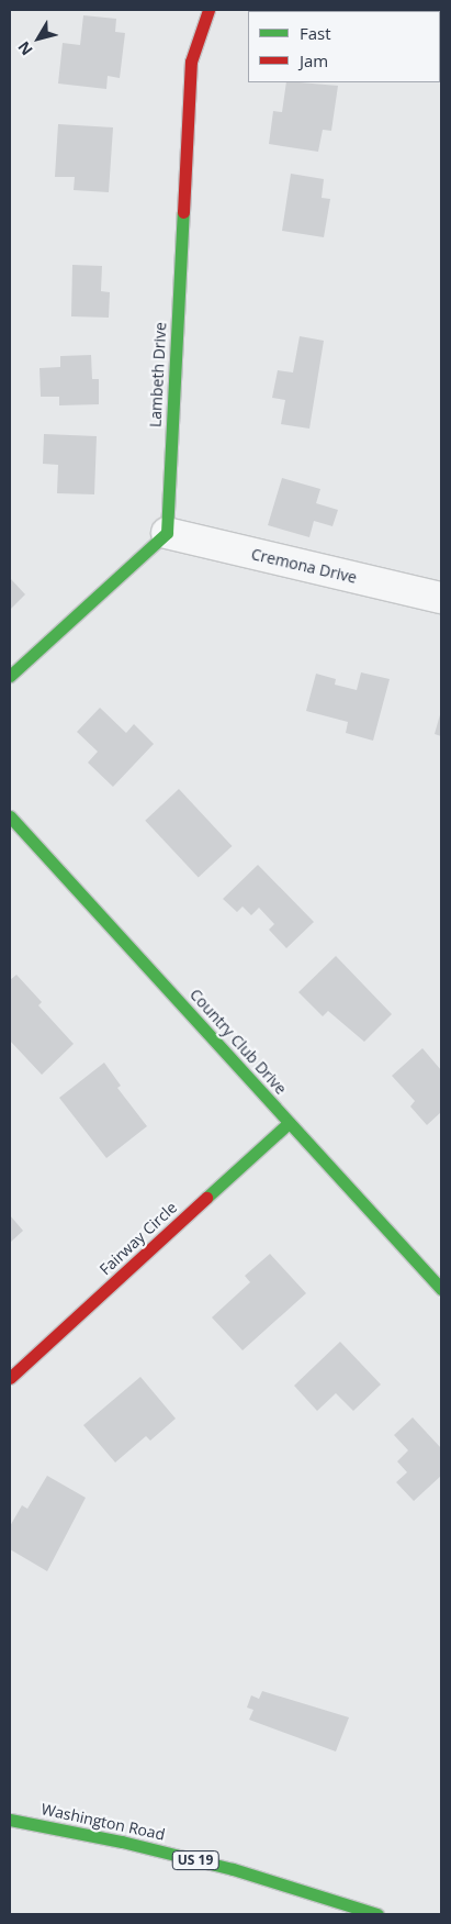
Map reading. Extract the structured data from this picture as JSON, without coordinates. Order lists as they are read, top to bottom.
{
  "streets": {
    "street": [
      "Lambeth Drive",
      "Cremona Drive",
      "Country Club Drive",
      "Fairway Circle",
      "Washington Road",
      "US 19"
    ]
  },
  "crossings": [
    ["Lambeth Drive", "Cremona Drive"],
    ["Country Club Drive", "Fairway Circle"]
  ],
  "legend": ["Fast", "Jam"],
  "north": "bottom left"
}
